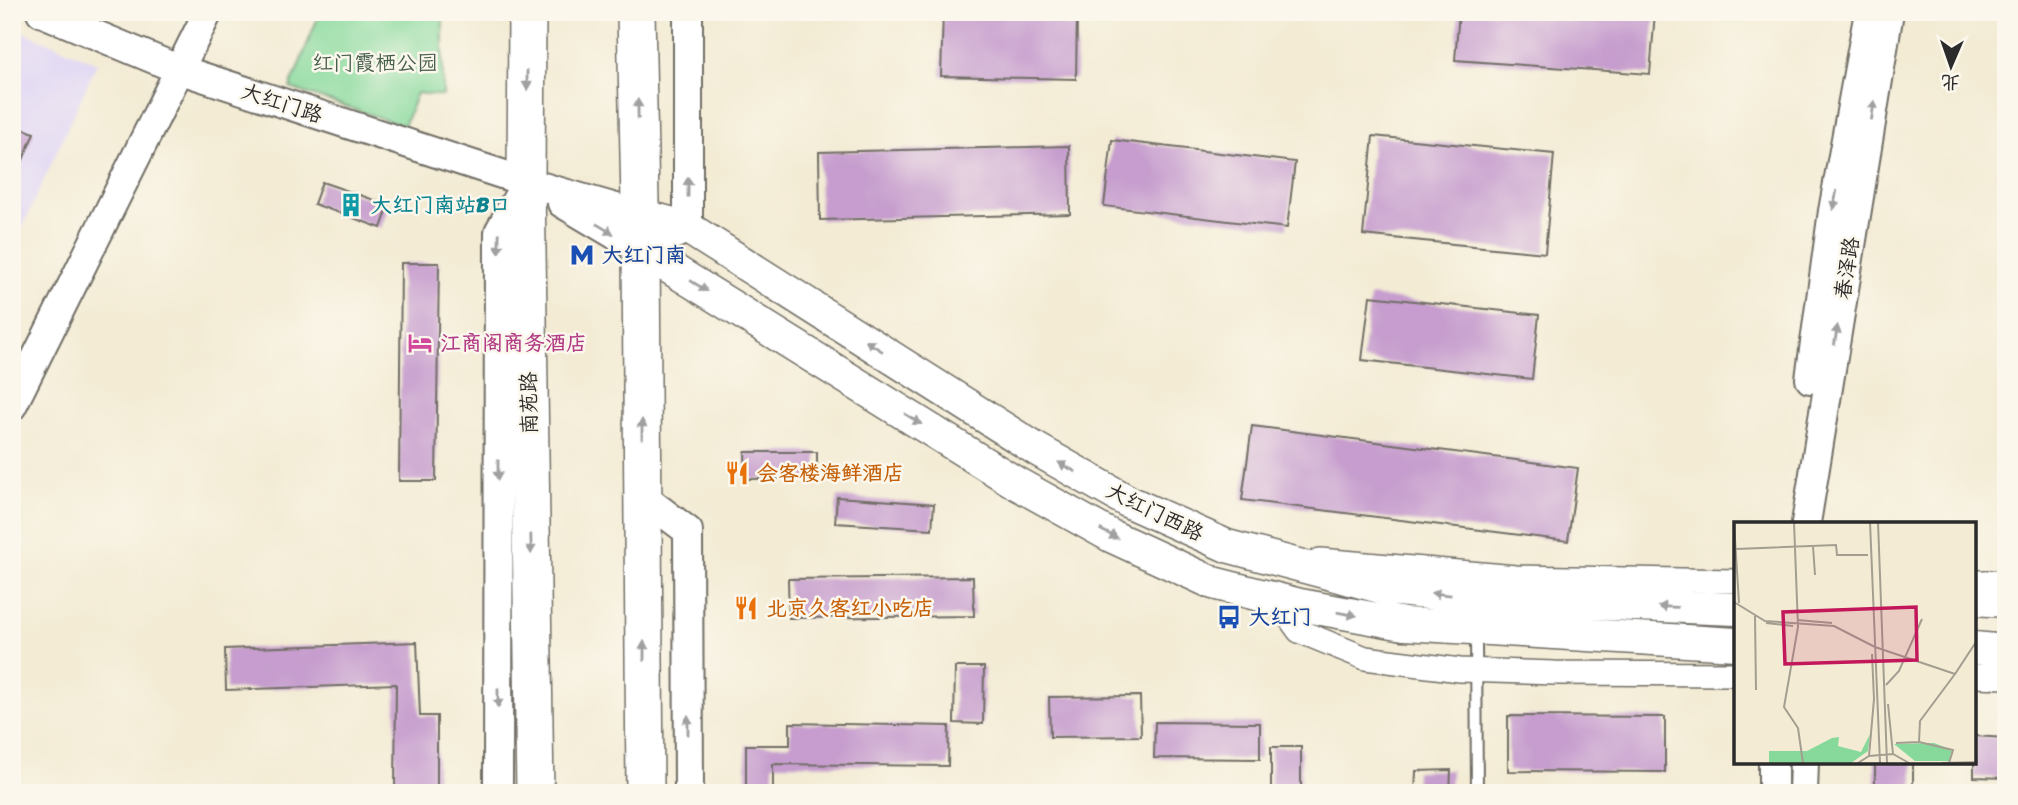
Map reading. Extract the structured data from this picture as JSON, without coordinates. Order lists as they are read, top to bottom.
{
  "streets": {
    "highway": ["南苑路"],
    "main road": ["大红门西路"],
    "street": ["大红门路", "春泽路"]
  },
  "crossings": [
    ["大红门路", "南苑路"],
    ["大红门路", "大红门西路"]
  ],
  "parks": ["红门霞栖公园"],
  "places": {
    "building": ["大红门南站B口"],
    "metro station": ["大红门南"],
    "hotel": ["江商阁商务酒店"],
    "restaurant": ["会客楼海鲜酒店", "北京久客红小吃店"],
    "bus stop": ["大红门"]
  },
  "north": "bottom"
}
